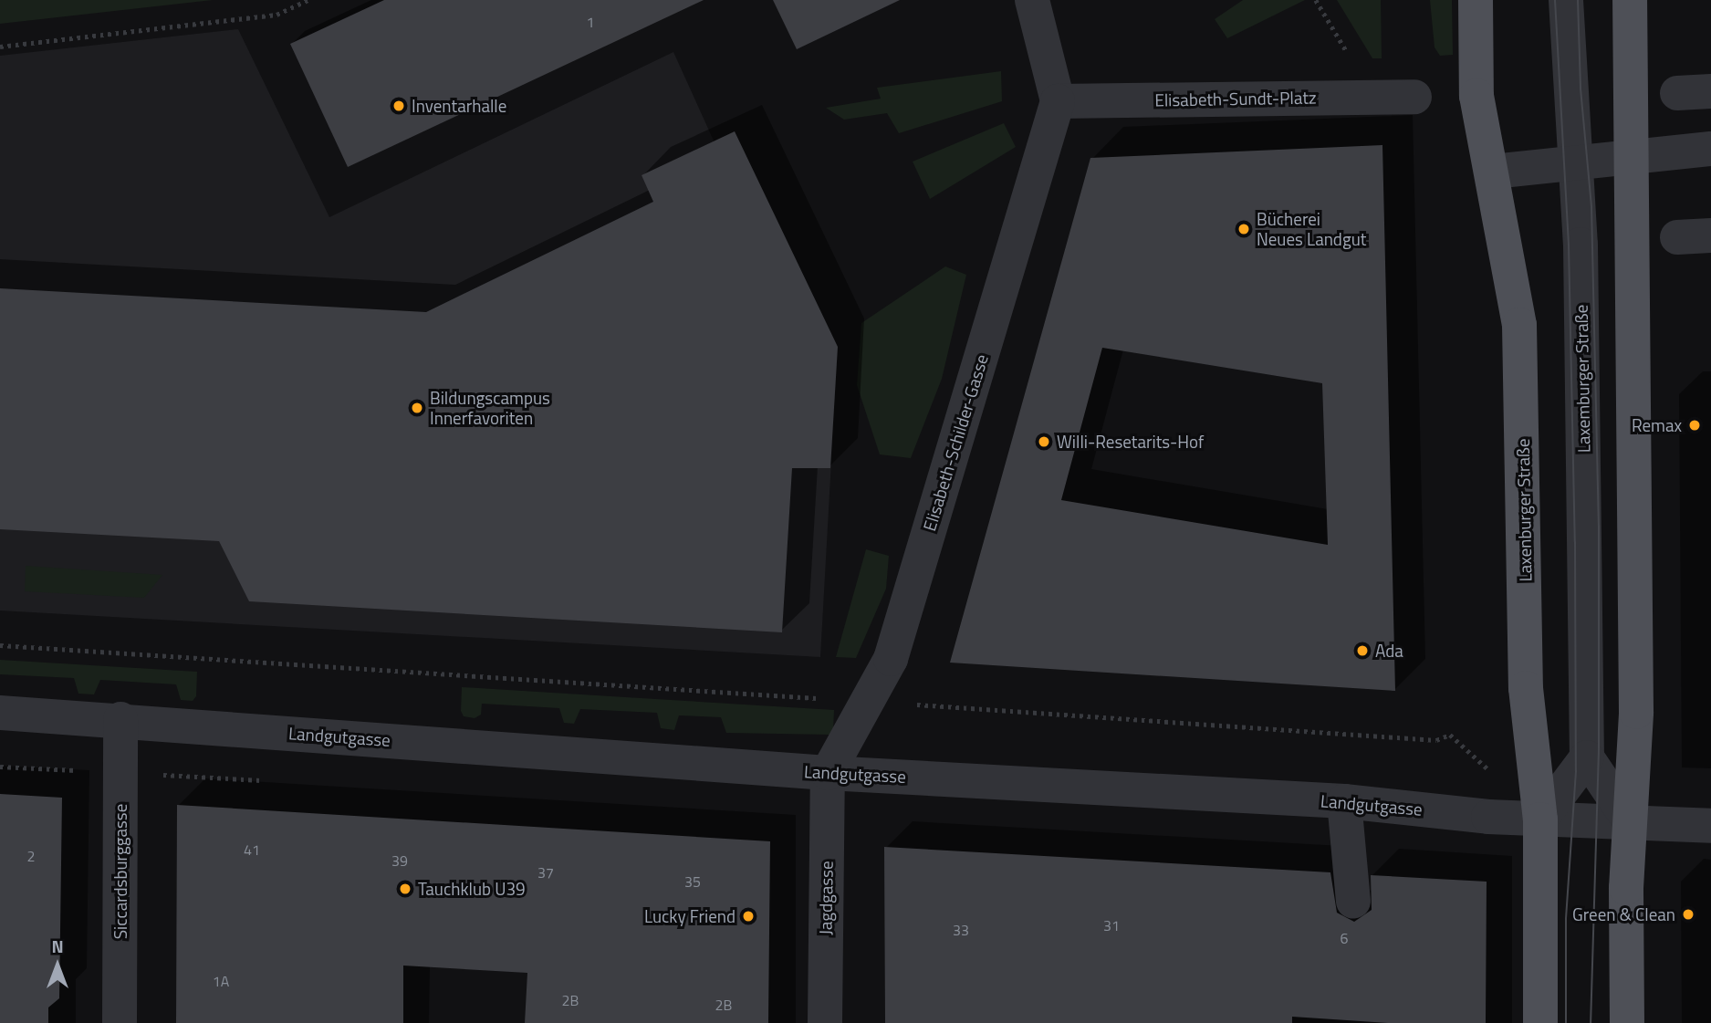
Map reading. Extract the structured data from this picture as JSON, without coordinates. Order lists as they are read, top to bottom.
{
  "streets": {
    "main road": ["Laxenburger Straße"],
    "street": [
      "Elisabeth-Sundt-Platz",
      "Laxemburger Straße",
      "Elisabeth-Schilder-Gasse",
      "Landgutgasse",
      "Siccardsburggasse",
      "Jagdgasse"
    ]
  },
  "crossings": [
    ["Elisabeth-Sundt-Platz", "Elisabeth-Schilder-Gasse"],
    ["Elisabeth-Schilder-Gasse", "Landgutgasse"],
    ["Elisabeth-Schilder-Gasse", "Jagdgasse"],
    ["Laxenburger Straße", "Landgutgasse"],
    ["Landgutgasse", "Siccardsburggasse"],
    ["Landgutgasse", "Jagdgasse"]
  ],
  "places": [
    "Inventarhalle",
    "Bücherei Neues Landgut",
    "Bildungscampus Innerfavoriten",
    "Remax",
    "Willi-Resetarits-Hof",
    "Ada",
    "Tauchklub U39",
    "Green & Clean",
    "Lucky Friend"
  ],
  "house_numbers": [
    "1",
    "41",
    "2",
    "39",
    "37",
    "35",
    "31",
    "33",
    "6",
    "1A",
    "2B",
    "2B"
  ],
  "north": "top"
}
